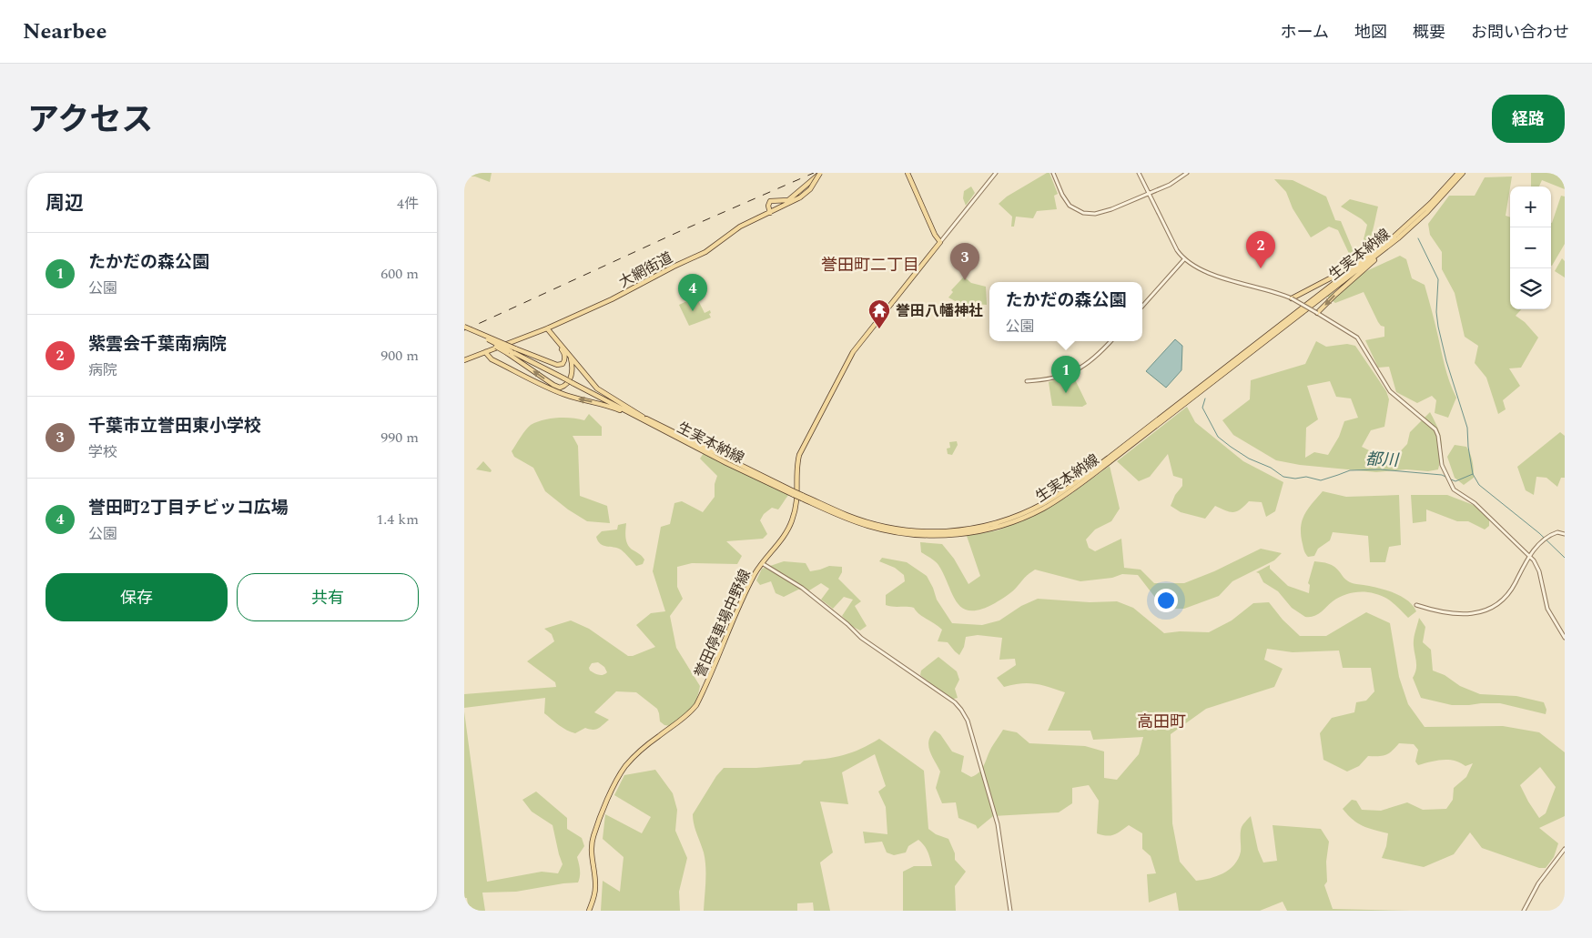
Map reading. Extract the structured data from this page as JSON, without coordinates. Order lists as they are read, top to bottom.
{
  "streets": {
    "main road": ["生実本納線", "大網街道", "誉田停車場中野線"]
  },
  "districts": ["誉田町二丁目", "高田町"],
  "water": ["都川"],
  "places": {
    "temple": ["誉田八幡神社"]
  },
  "page": {
    "header": "Nearbee",
    "nav": [
      "ホーム",
      "地図",
      "概要",
      "お問い合わせ"
    ],
    "title": "アクセス",
    "buttons": [
      "経路",
      ["保存", "共有"]
    ],
    "heading": ["周辺", "4件"],
    "map_buttons": ["+", "−"],
    "pins": [
      "2",
      "3",
      "4",
      "1"
    ],
    "list": [
      {
        "mark": "1",
        "name": "たかだの森公園",
        "note": "公園",
        "value": "600 m"
      },
      {
        "mark": "2",
        "name": "紫雲会千葉南病院",
        "note": "病院",
        "value": "900 m"
      },
      {
        "mark": "3",
        "name": "千葉市立誉田東小学校",
        "note": "学校",
        "value": "990 m"
      },
      {
        "mark": "4",
        "name": "誉田町2丁目チビッコ広場",
        "note": "公園",
        "value": "1.4 km"
      }
    ],
    "popup": ["たかだの森公園", "公園"]
  }
}
